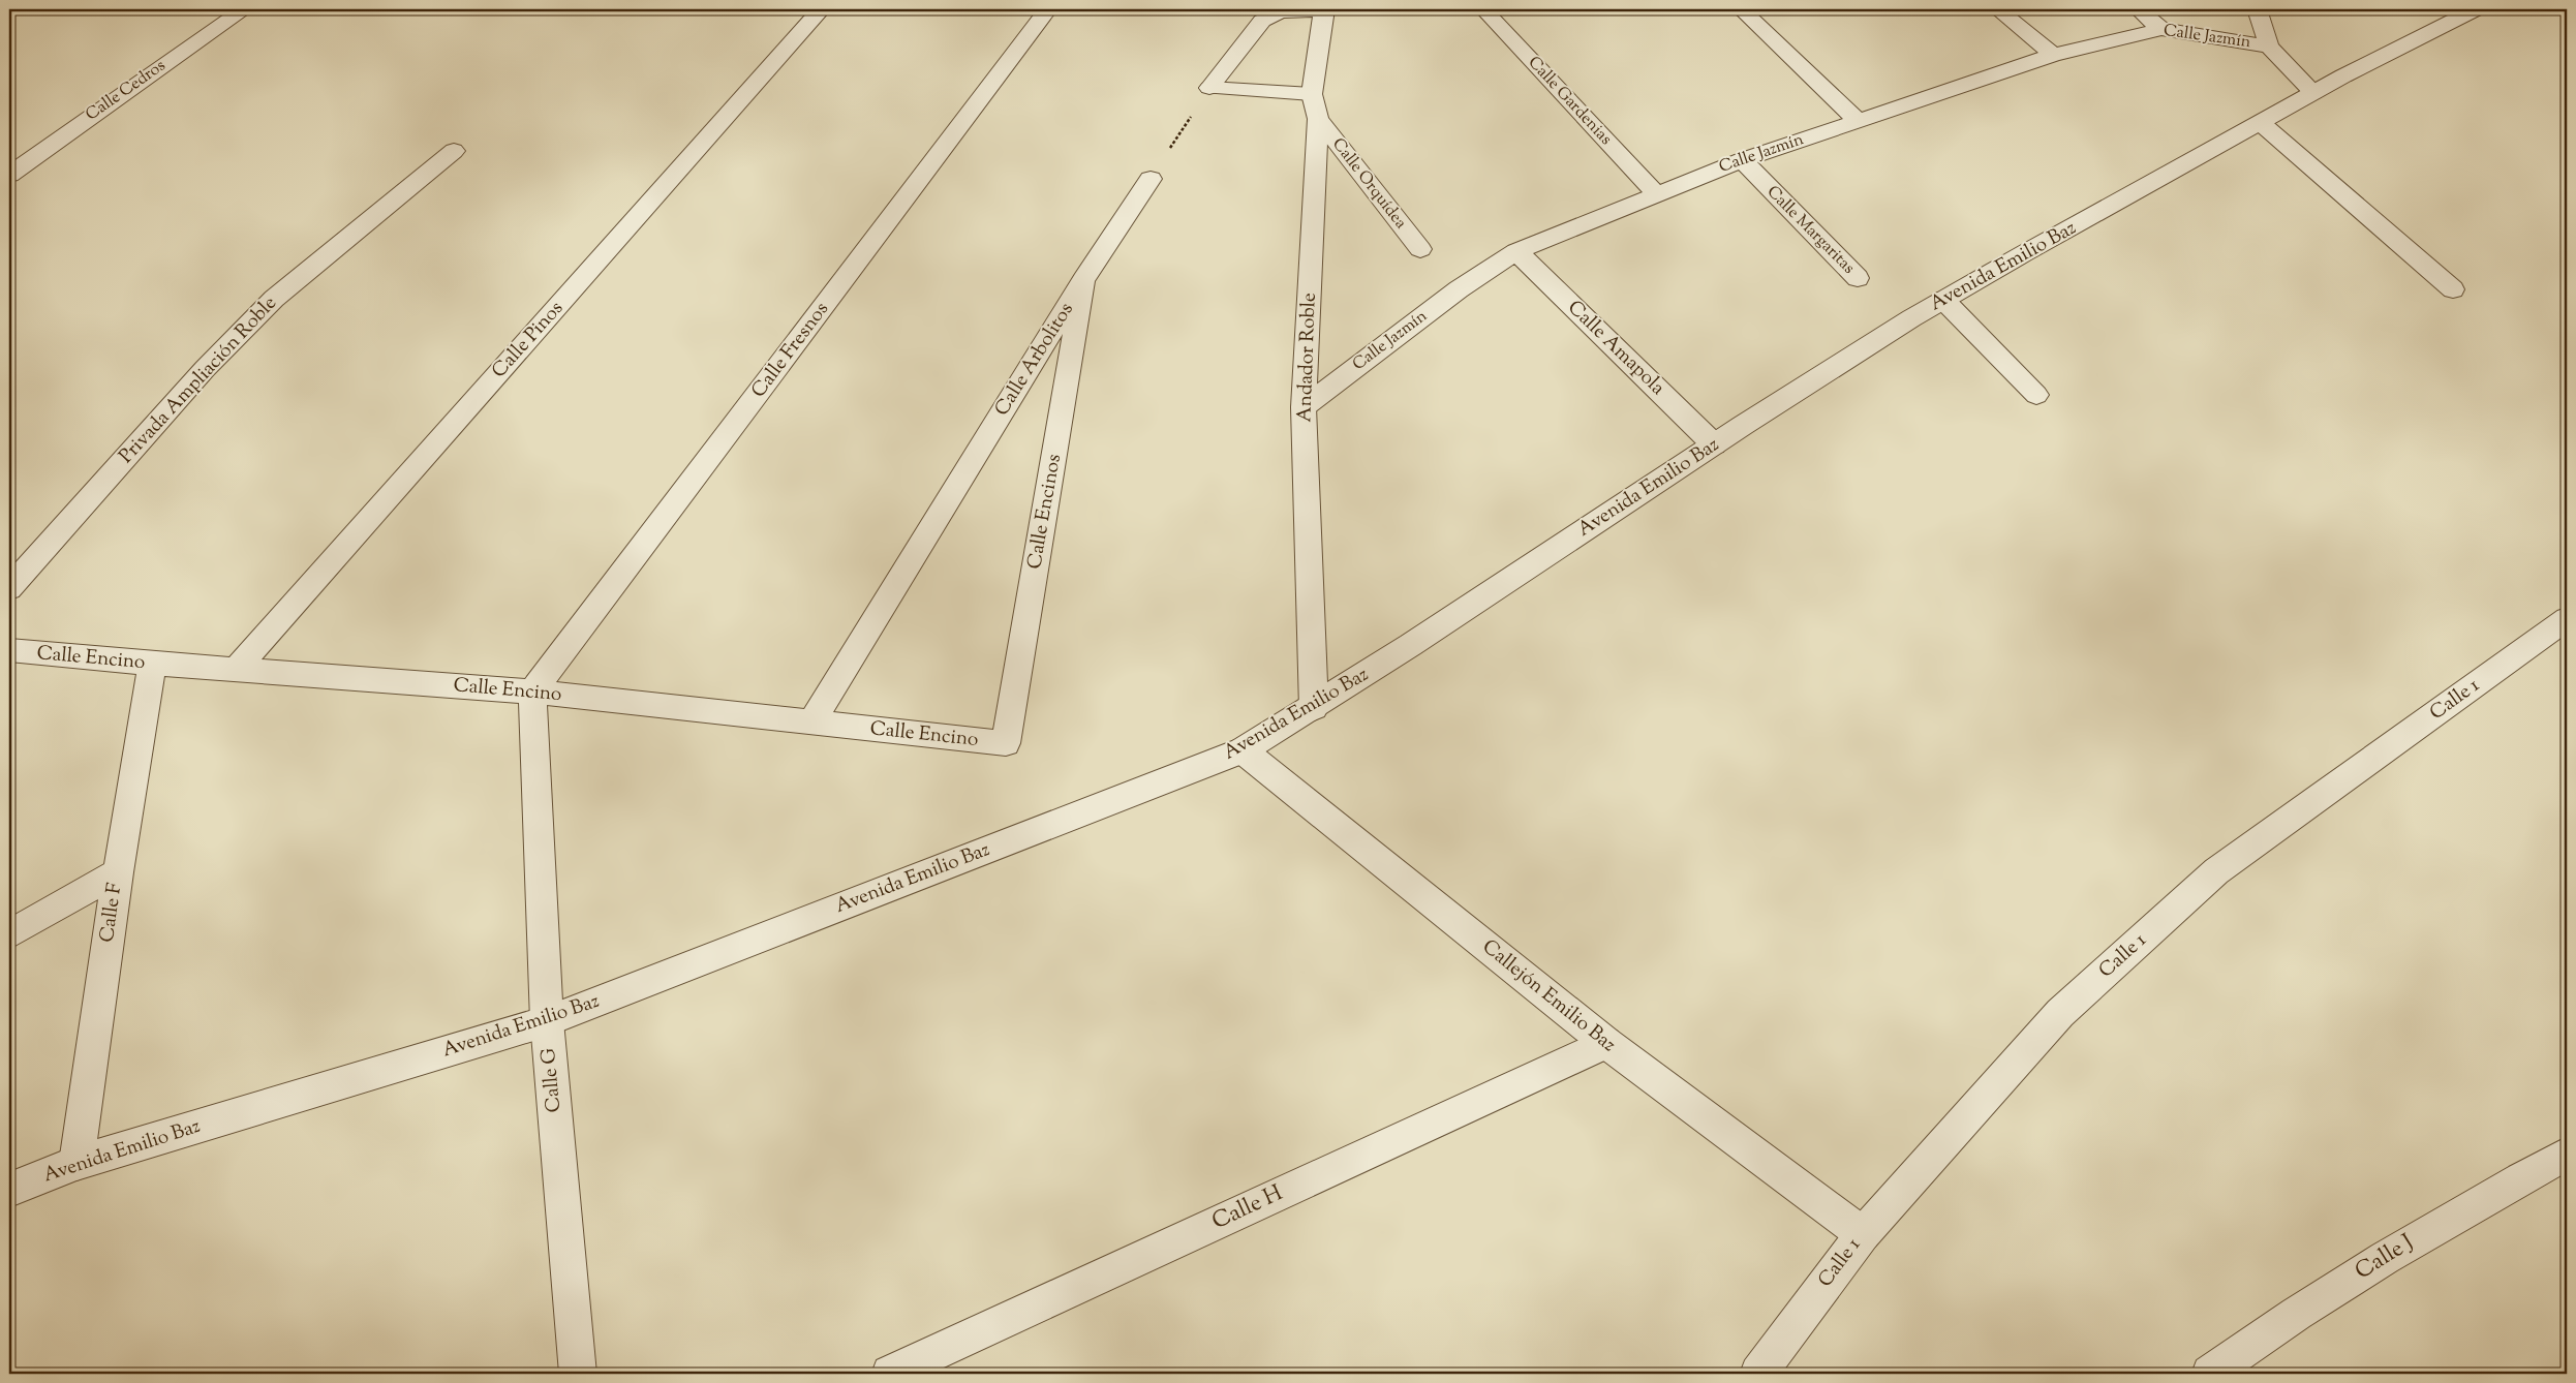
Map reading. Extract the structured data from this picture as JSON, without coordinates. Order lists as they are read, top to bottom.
{
  "streets": {
    "street": [
      "Calle Jazmín",
      "Calle Cedros",
      "Calle Gardenias",
      "Calle Orquídea",
      "Calle Margaritas",
      "Avenida Emilio Baz",
      "Calle Pinos",
      "Calle Amapola",
      "Calle Fresnos",
      "Andador Roble",
      "Calle Arbolitos",
      "Privada Ampliación Roble",
      "Calle Encinos",
      "Calle Encino",
      "Calle 1",
      "Calle F",
      "Callejón Emilio Baz",
      "Calle G",
      "Calle H",
      "Calle J"
    ]
  },
  "crossings": [
    ["Calle Jazmín", "Calle Gardenias"],
    ["Calle Jazmín", "Calle Margaritas"],
    ["Calle Jazmín", "Calle Amapola"],
    ["Calle Jazmín", "Andador Roble"],
    ["Calle Orquídea", "Andador Roble"],
    ["Avenida Emilio Baz", "Calle Amapola"],
    ["Avenida Emilio Baz", "Andador Roble"],
    ["Avenida Emilio Baz", "Calle F"],
    ["Avenida Emilio Baz", "Callejón Emilio Baz"],
    ["Avenida Emilio Baz", "Calle G"],
    ["Calle Pinos", "Calle Encino"],
    ["Calle Fresnos", "Calle Encino"],
    ["Calle Fresnos", "Calle G"],
    ["Calle Arbolitos", "Calle Encinos"],
    ["Calle Arbolitos", "Calle Encino"],
    ["Calle Encinos", "Calle Encino"],
    ["Calle Encino", "Calle F"],
    ["Calle Encino", "Calle G"],
    ["Calle 1", "Callejón Emilio Baz"],
    ["Callejón Emilio Baz", "Calle H"]
  ]
}
